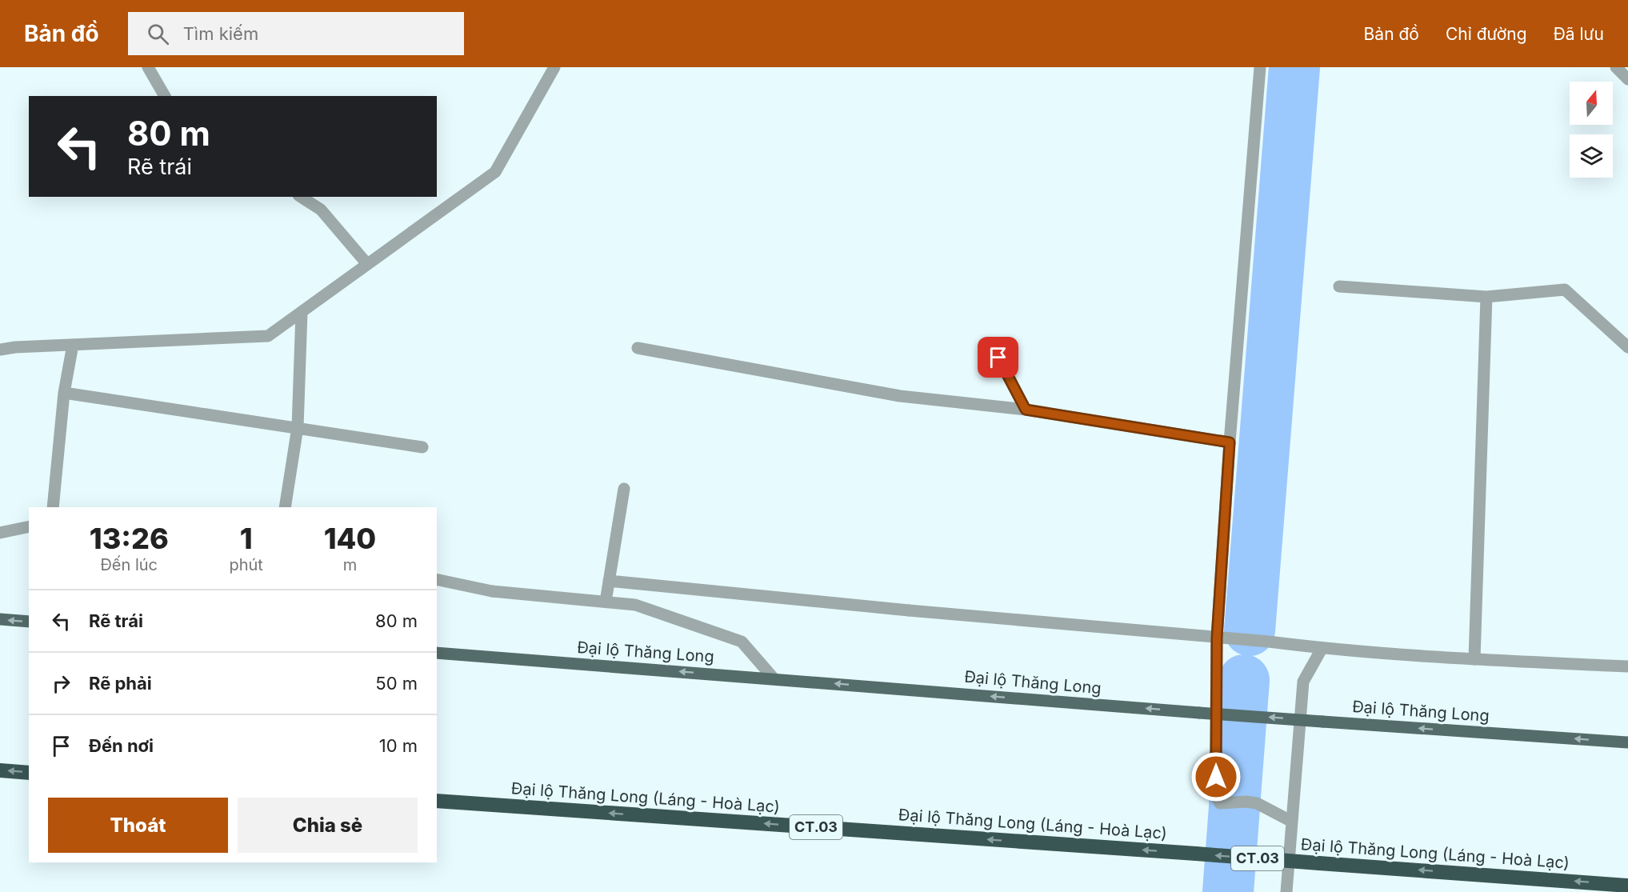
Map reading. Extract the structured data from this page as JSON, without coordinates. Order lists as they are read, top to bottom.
{
  "streets": {
    "highway": ["Đại lộ Thăng Long (Láng - Hoà Lạc)", "CT.03"],
    "main road": ["Đại lộ Thăng Long"]
  },
  "one_way": ["Đại lộ Thăng Long", "Đại lộ Thăng Long (Láng - Hoà Lạc)"],
  "north": "top",
  "page": {
    "header": "Bản đồ",
    "search": "Tìm kiếm",
    "nav": ["Bản đồ", "Chỉ đường", "Đã lưu"],
    "turn": ["80 m", "Rẽ trái"],
    "eta": [
      "13:26",
      "Đến lúc",
      "1",
      "phút",
      "140",
      "m"
    ],
    "list": [
      {
        "name": "Rẽ trái",
        "value": "80 m"
      },
      {
        "name": "Rẽ phải",
        "value": "50 m"
      },
      {
        "name": "Đến nơi",
        "value": "10 m"
      }
    ],
    "buttons": ["Thoát", "Chia sẻ"]
  }
}
